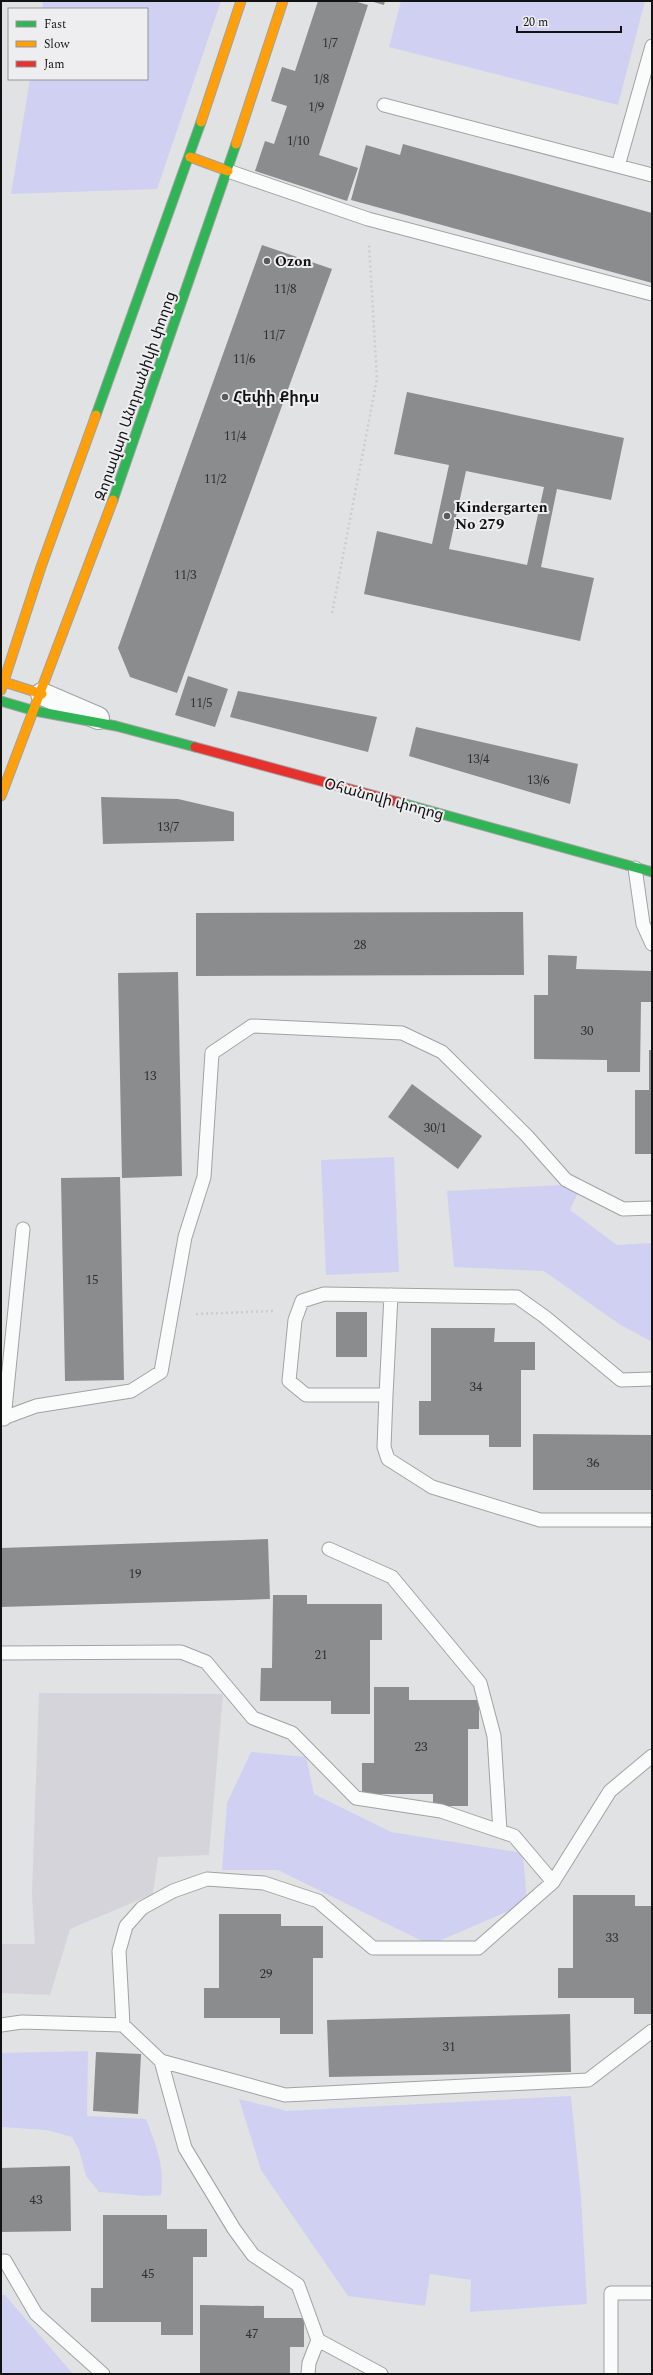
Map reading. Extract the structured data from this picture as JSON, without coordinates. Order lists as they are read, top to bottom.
{
  "streets": {
    "main road": ["Զորավար Անդրանիկի փողոց", "Օհանովի փողոց"]
  },
  "crossings": [
    ["Զորավար Անդրանիկի փողոց", "Օհանովի փողոց"]
  ],
  "places": ["Ozon", "Հեփի Քիդս", "Kindergarten No 279"],
  "house_numbers": [
    "1/7",
    "1/8",
    "1/9",
    "1/10",
    "11/8",
    "11/7",
    "11/6",
    "11/4",
    "11/2",
    "11/3",
    "11/5",
    "13/4",
    "13/6",
    "13/7",
    "28",
    "30",
    "13",
    "30/1",
    "15",
    "34",
    "36",
    "19",
    "21",
    "23",
    "33",
    "29",
    "31",
    "43",
    "45",
    "47"
  ],
  "legend": ["Fast", "Slow", "Jam"],
  "scale_bar": "20 m"
}
